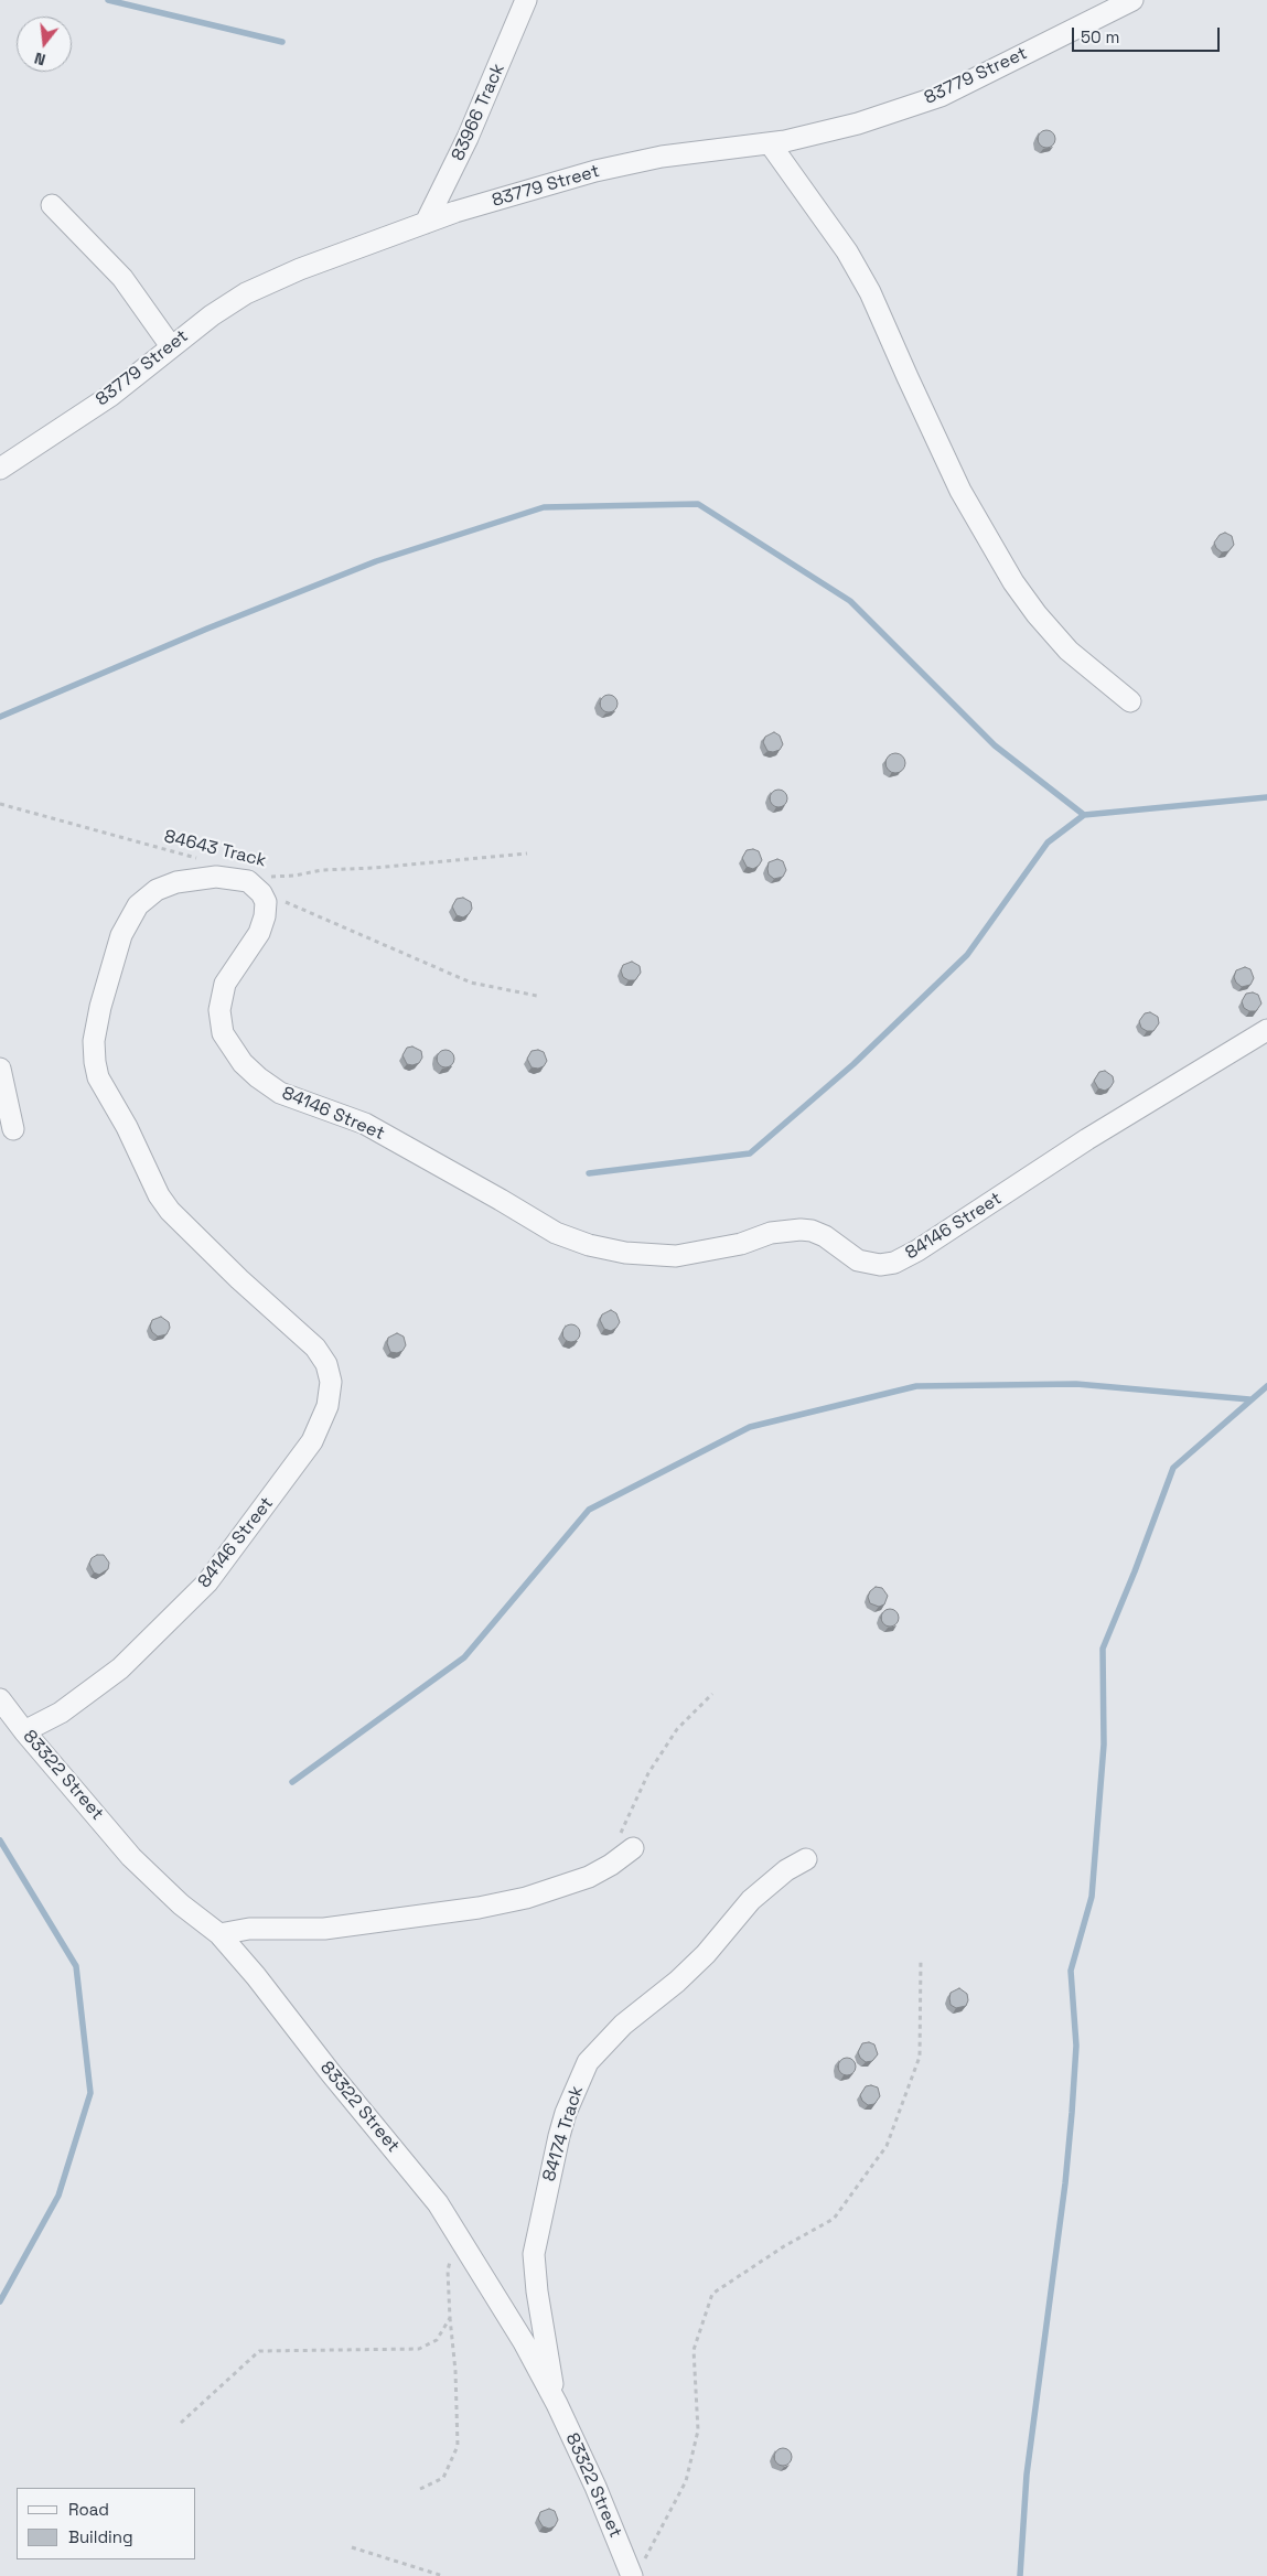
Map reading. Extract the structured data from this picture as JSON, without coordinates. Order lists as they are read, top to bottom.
{
  "streets": {
    "street": [
      "83779 Street",
      "83966 Track",
      "84146 Street",
      "83322 Street",
      "84174 Track"
    ],
    "path": ["84643 Track"]
  },
  "crossings": [
    ["83779 Street", "83966 Track"],
    ["84146 Street", "83322 Street"],
    ["83322 Street", "84174 Track"]
  ],
  "legend": ["Road", "Building"],
  "scale_bar": "50 m",
  "north": "bottom"
}
